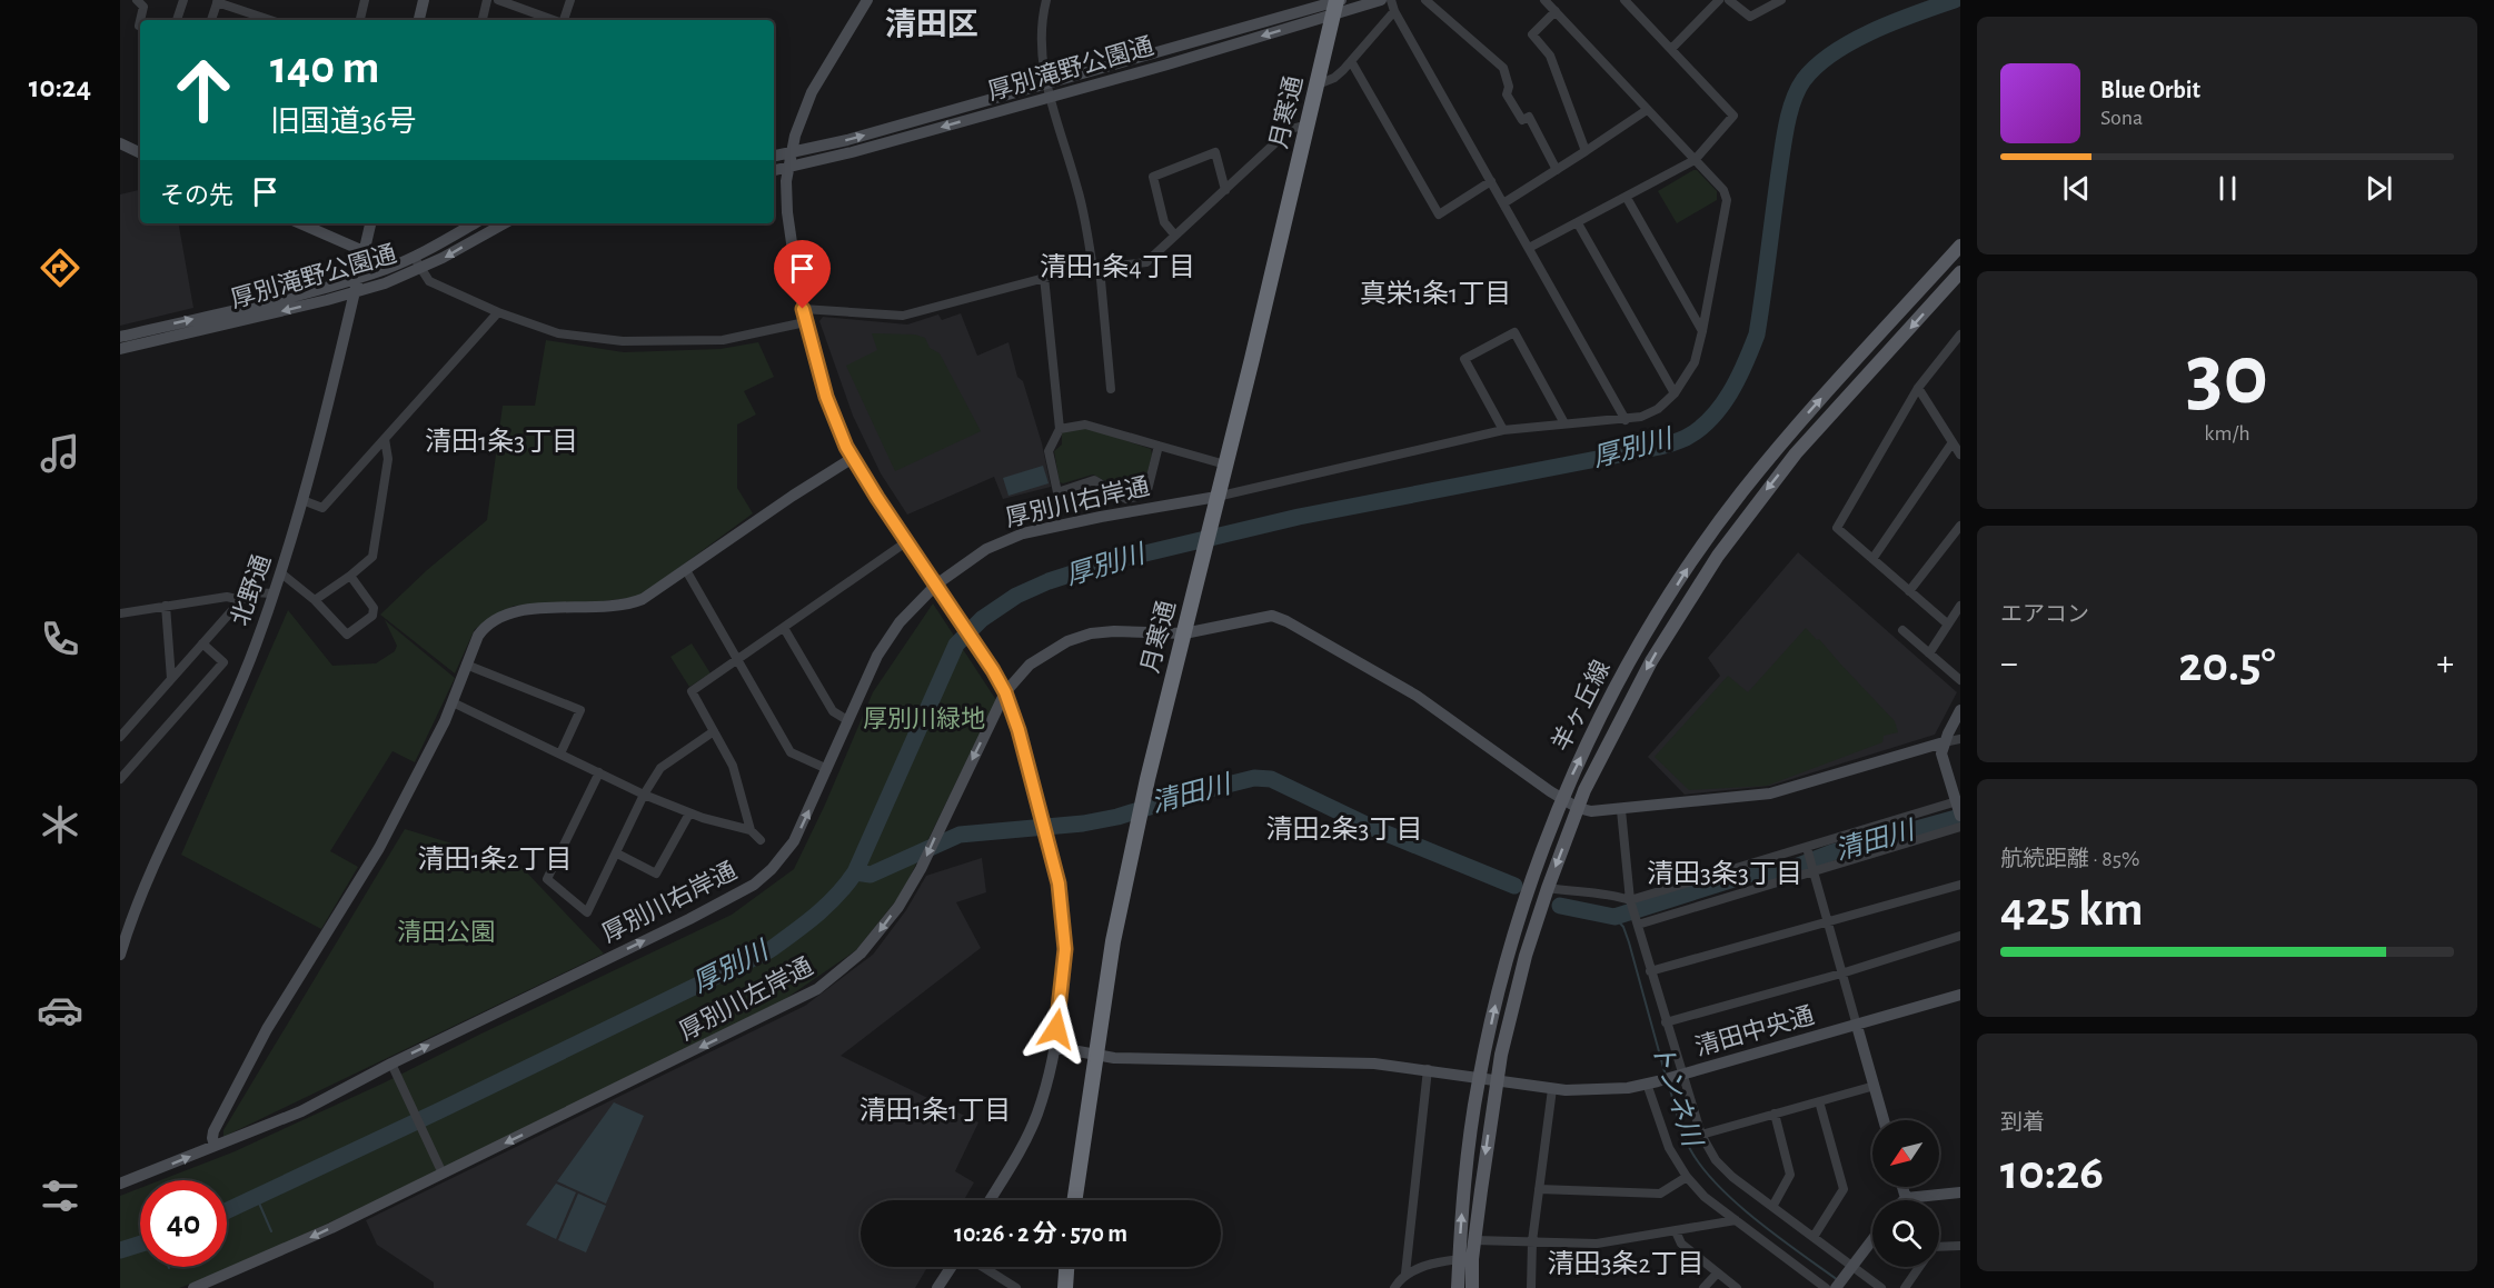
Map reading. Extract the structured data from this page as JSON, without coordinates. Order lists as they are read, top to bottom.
{
  "streets": {
    "highway": ["月寒通"],
    "main road": ["羊ヶ丘線"],
    "street": [
      "厚別滝野公園通",
      "厚別川右岸通",
      "北野通",
      "厚別川左岸通",
      "清田中央通"
    ]
  },
  "crossings": [
    ["厚別滝野公園通", "月寒通"],
    ["厚別滝野公園通", "北野通"],
    ["月寒通", "厚別川右岸通"],
    ["月寒通", "厚別川左岸通"],
    ["月寒通", "清田中央通"],
    ["羊ヶ丘線", "厚別川左岸通"],
    ["羊ヶ丘線", "清田中央通"]
  ],
  "one_way": ["厚別川右岸通", "厚別川左岸通"],
  "districts": [
    "清田区",
    "清田1条4丁目",
    "真栄1条1丁目",
    "清田1条3丁目",
    "清田2条3丁目",
    "清田1条2丁目",
    "清田3条3丁目",
    "清田1条1丁目",
    "清田3条2丁目"
  ],
  "water": ["厚別川", "清田川", "トンネ川"],
  "parks": ["厚別川緑地", "清田公園"],
  "north": "bottom left",
  "page": {
    "tabs": "10:24",
    "turn": ["140 m", "旧国道36号"],
    "song": ["Blue Orbit", "Sona"],
    "then": "その先",
    "tile": [
      ["30", "km/h"],
      "エアコン",
      ["航続距離 · 85%", "425 km"],
      ["到着", "10:26"]
    ],
    "heat": ["−", "20.5°", "+"],
    "limit": "40",
    "trip": "10:26 · 2 分 · 570 m"
  }
}
